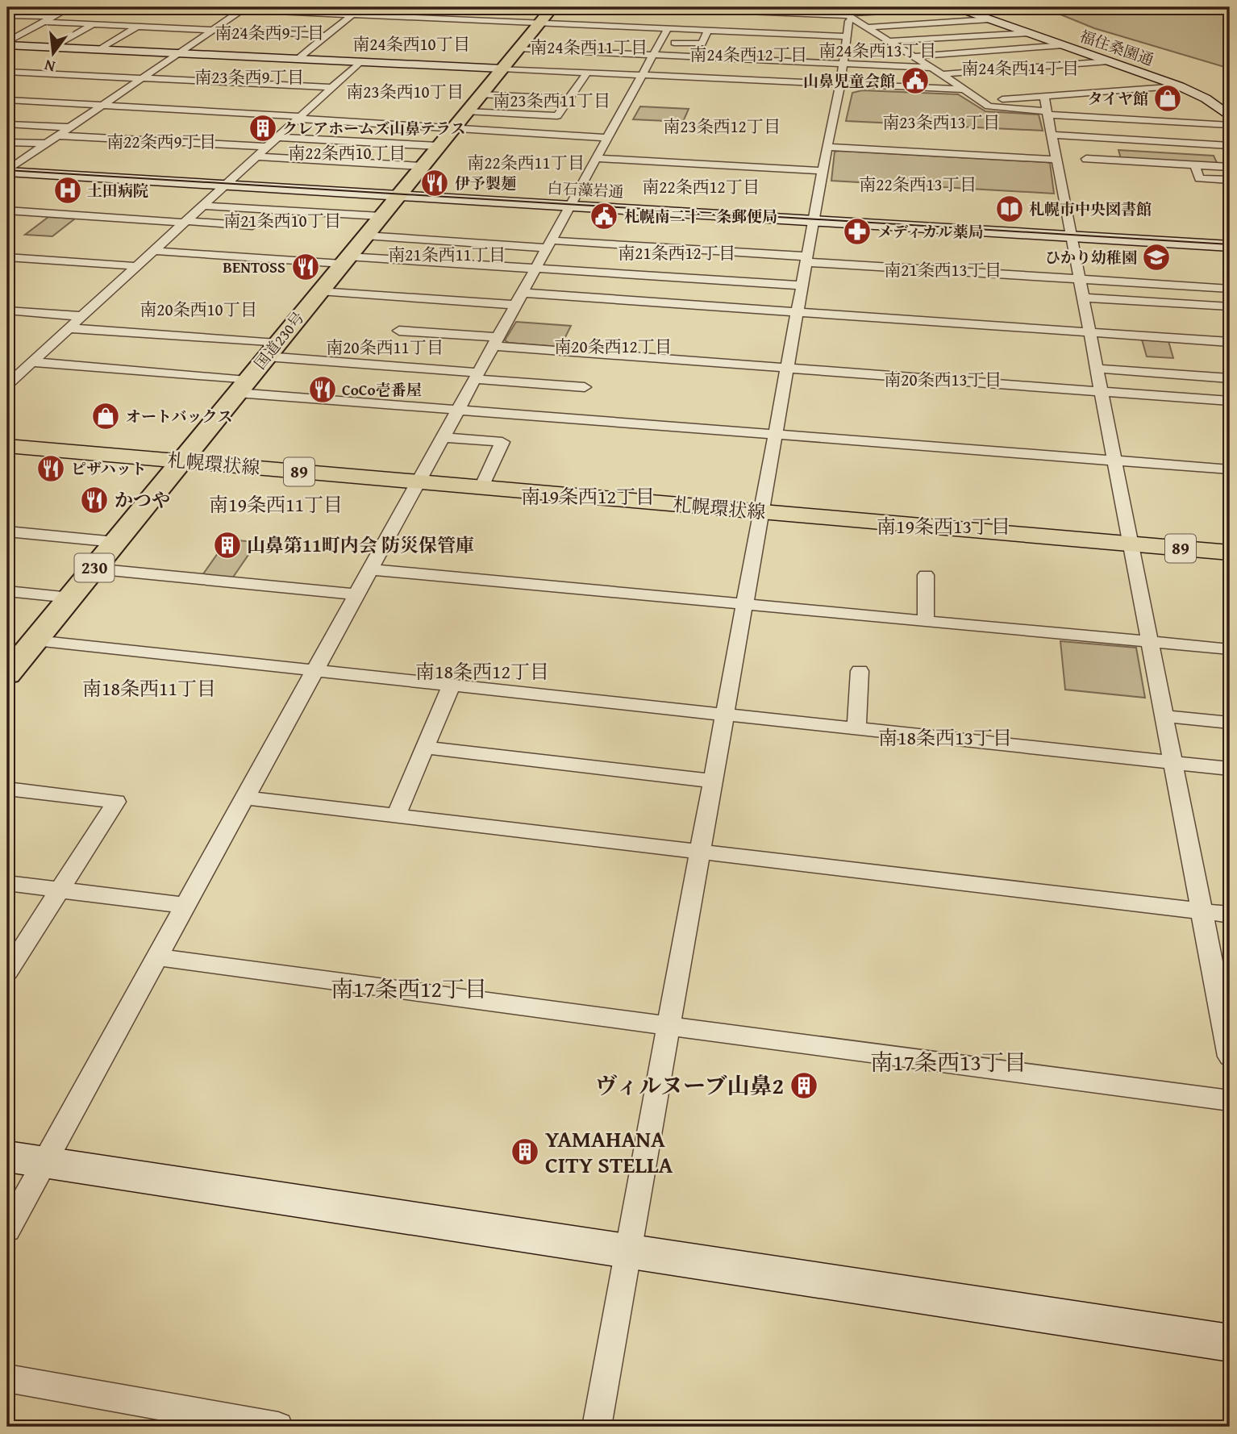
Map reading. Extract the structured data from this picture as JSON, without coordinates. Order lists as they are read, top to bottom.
{
  "streets": {
    "highway": ["国道230号", "230"],
    "main road": ["札幌環状線", "89"],
    "street": ["福住桑園通", "白石藻岩通"]
  },
  "crossings": [
    ["白石藻岩通", "国道230号"],
    ["国道230号", "札幌環状線"]
  ],
  "districts": [
    "南24条西9丁目",
    "南24条西10丁目",
    "南24条西11丁目",
    "南24条西13丁目",
    "南24条西12丁目",
    "南24条西14丁目",
    "南23条西9丁目",
    "南23条西10丁目",
    "南23条西11丁目",
    "南23条西13丁目",
    "南23条西12丁目",
    "南22条西9丁目",
    "南22条西10丁目",
    "南22条西11丁目",
    "南22条西13丁目",
    "南22条西12丁目",
    "南21条西10丁目",
    "南21条西12丁目",
    "南21条西11丁目",
    "南21条西13丁目",
    "南20条西10丁目",
    "南20条西12丁目",
    "南20条西11丁目",
    "南20条西13丁目",
    "南19条西12丁目",
    "南19条西11丁目",
    "南19条西13丁目",
    "南18条西12丁目",
    "南18条西11丁目",
    "南18条西13丁目",
    "南17条西12丁目",
    "南17条西13丁目"
  ],
  "places": {
    "public building": ["山鼻児童会館", "札幌南二十一条郵便局"],
    "shop": ["タイヤ館", "オートバックス"],
    "building": [
      "クレアホームズ山鼻テラス",
      "山鼻第11町内会 防災保管庫",
      "ヴィルヌーブ山鼻2",
      "YAMAHANA CITY STELLA"
    ],
    "restaurant": [
      "伊予製麺",
      "BENTOSS",
      "CoCo壱番屋",
      "ピザハット",
      "かつや"
    ],
    "hospital": ["土田病院"],
    "library": ["札幌市中央図書館"],
    "pharmacy": ["メディカル薬局"],
    "school or university": ["ひかり幼稚園"]
  },
  "north": "bottom"
}
